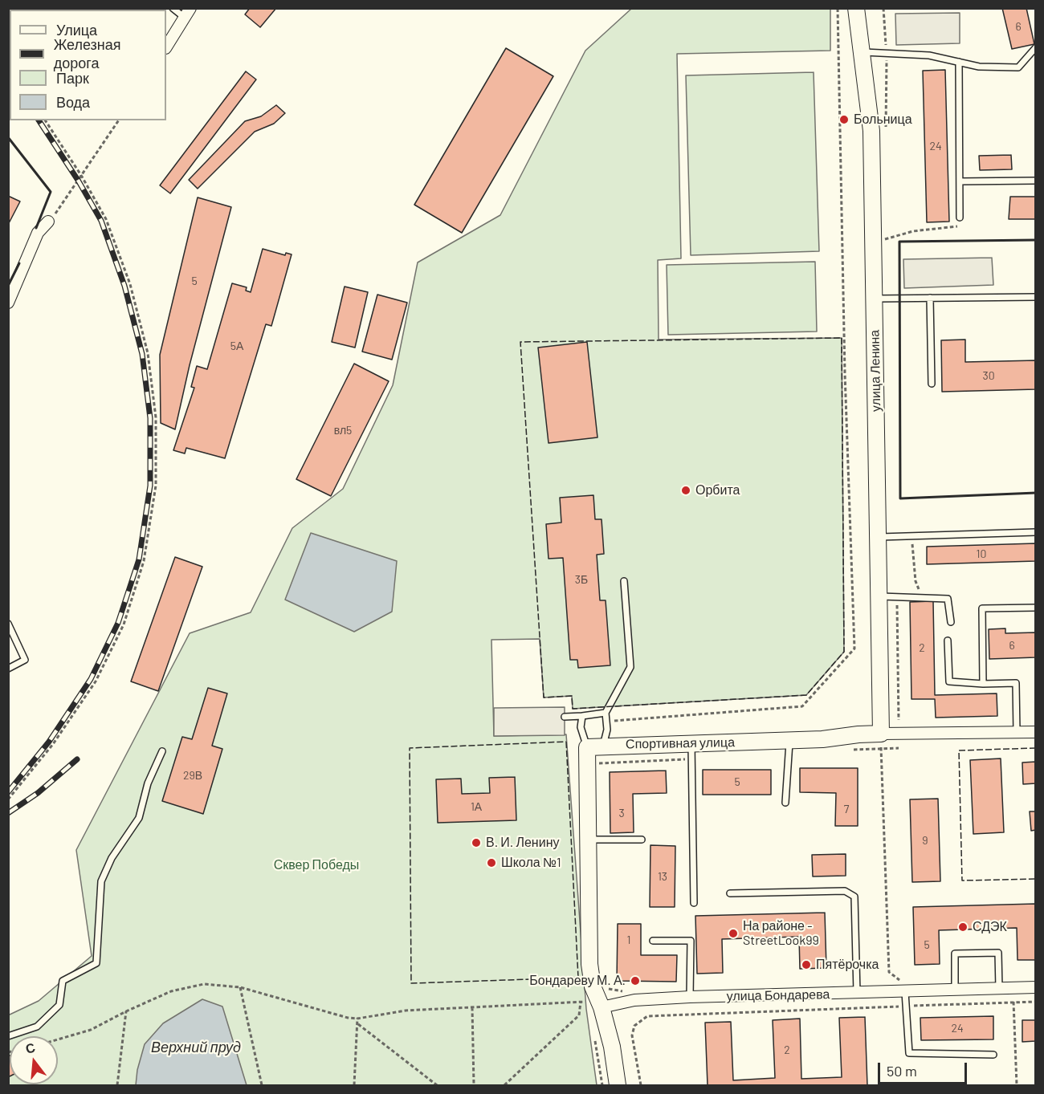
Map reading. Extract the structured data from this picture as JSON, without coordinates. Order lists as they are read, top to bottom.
{
  "streets": {
    "street": ["улица Ленина", "Спортивная улица", "улица Бондарева"]
  },
  "crossings": [
    ["улица Ленина", "Спортивная улица"]
  ],
  "water": ["Верхний пруд"],
  "parks": ["Сквер Победы"],
  "places": [
    "Больница",
    "Орбита",
    "В. И. Ленину",
    "Школа №1",
    "СДЭК",
    "На районе - StreetLook99",
    "Пятёрочка",
    "Бондареву М. А."
  ],
  "house_numbers": [
    "6",
    "24",
    "5",
    "5А",
    "30",
    "вл5",
    "10",
    "3Б",
    "6",
    "2",
    "29В",
    "5",
    "1А",
    "7",
    "3",
    "9",
    "13",
    "1",
    "5",
    "24",
    "2"
  ],
  "legend": [
    "Улица",
    "Железная дорога",
    "Парк",
    "Вода"
  ],
  "scale_bar": "50 m",
  "north": "top"
}
